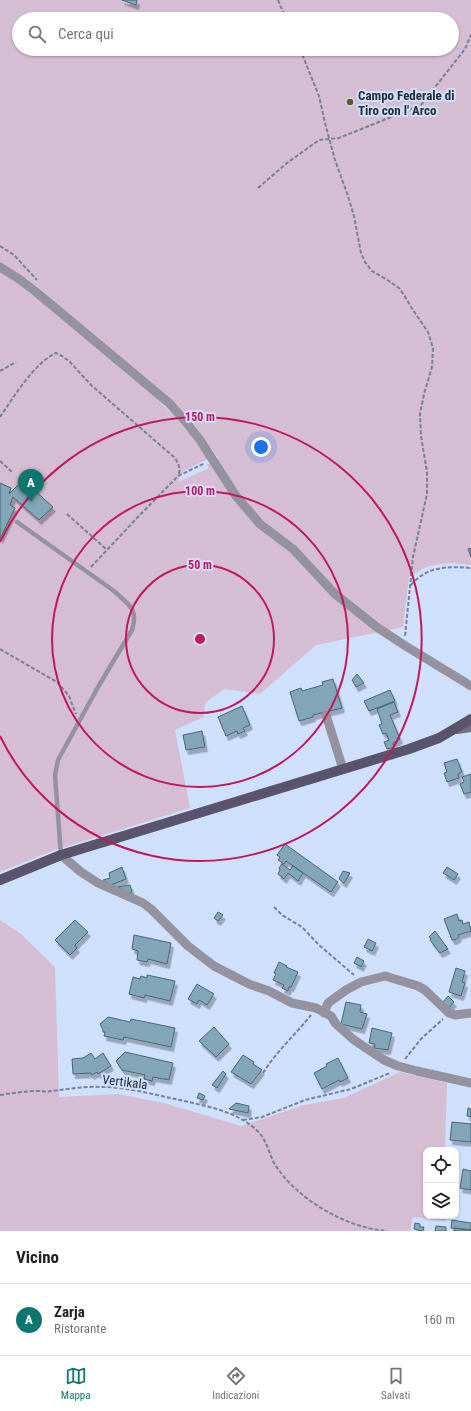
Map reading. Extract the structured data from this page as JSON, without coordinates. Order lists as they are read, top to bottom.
{
  "streets": {
    "path": ["Vertikala"]
  },
  "places": ["Campo Federale di Tiro con l' Arco"],
  "page": {
    "search": "Cerca qui",
    "pins": "A",
    "heading": "Vicino",
    "list": [
      {
        "mark": "A",
        "name": "Zarja",
        "note": "Ristorante",
        "value": "160 m"
      }
    ],
    "nav": ["Mappa", "Indicazioni", "Salvati"]
  },
  "rings": ["150 m", "100 m", "50 m"]
}
